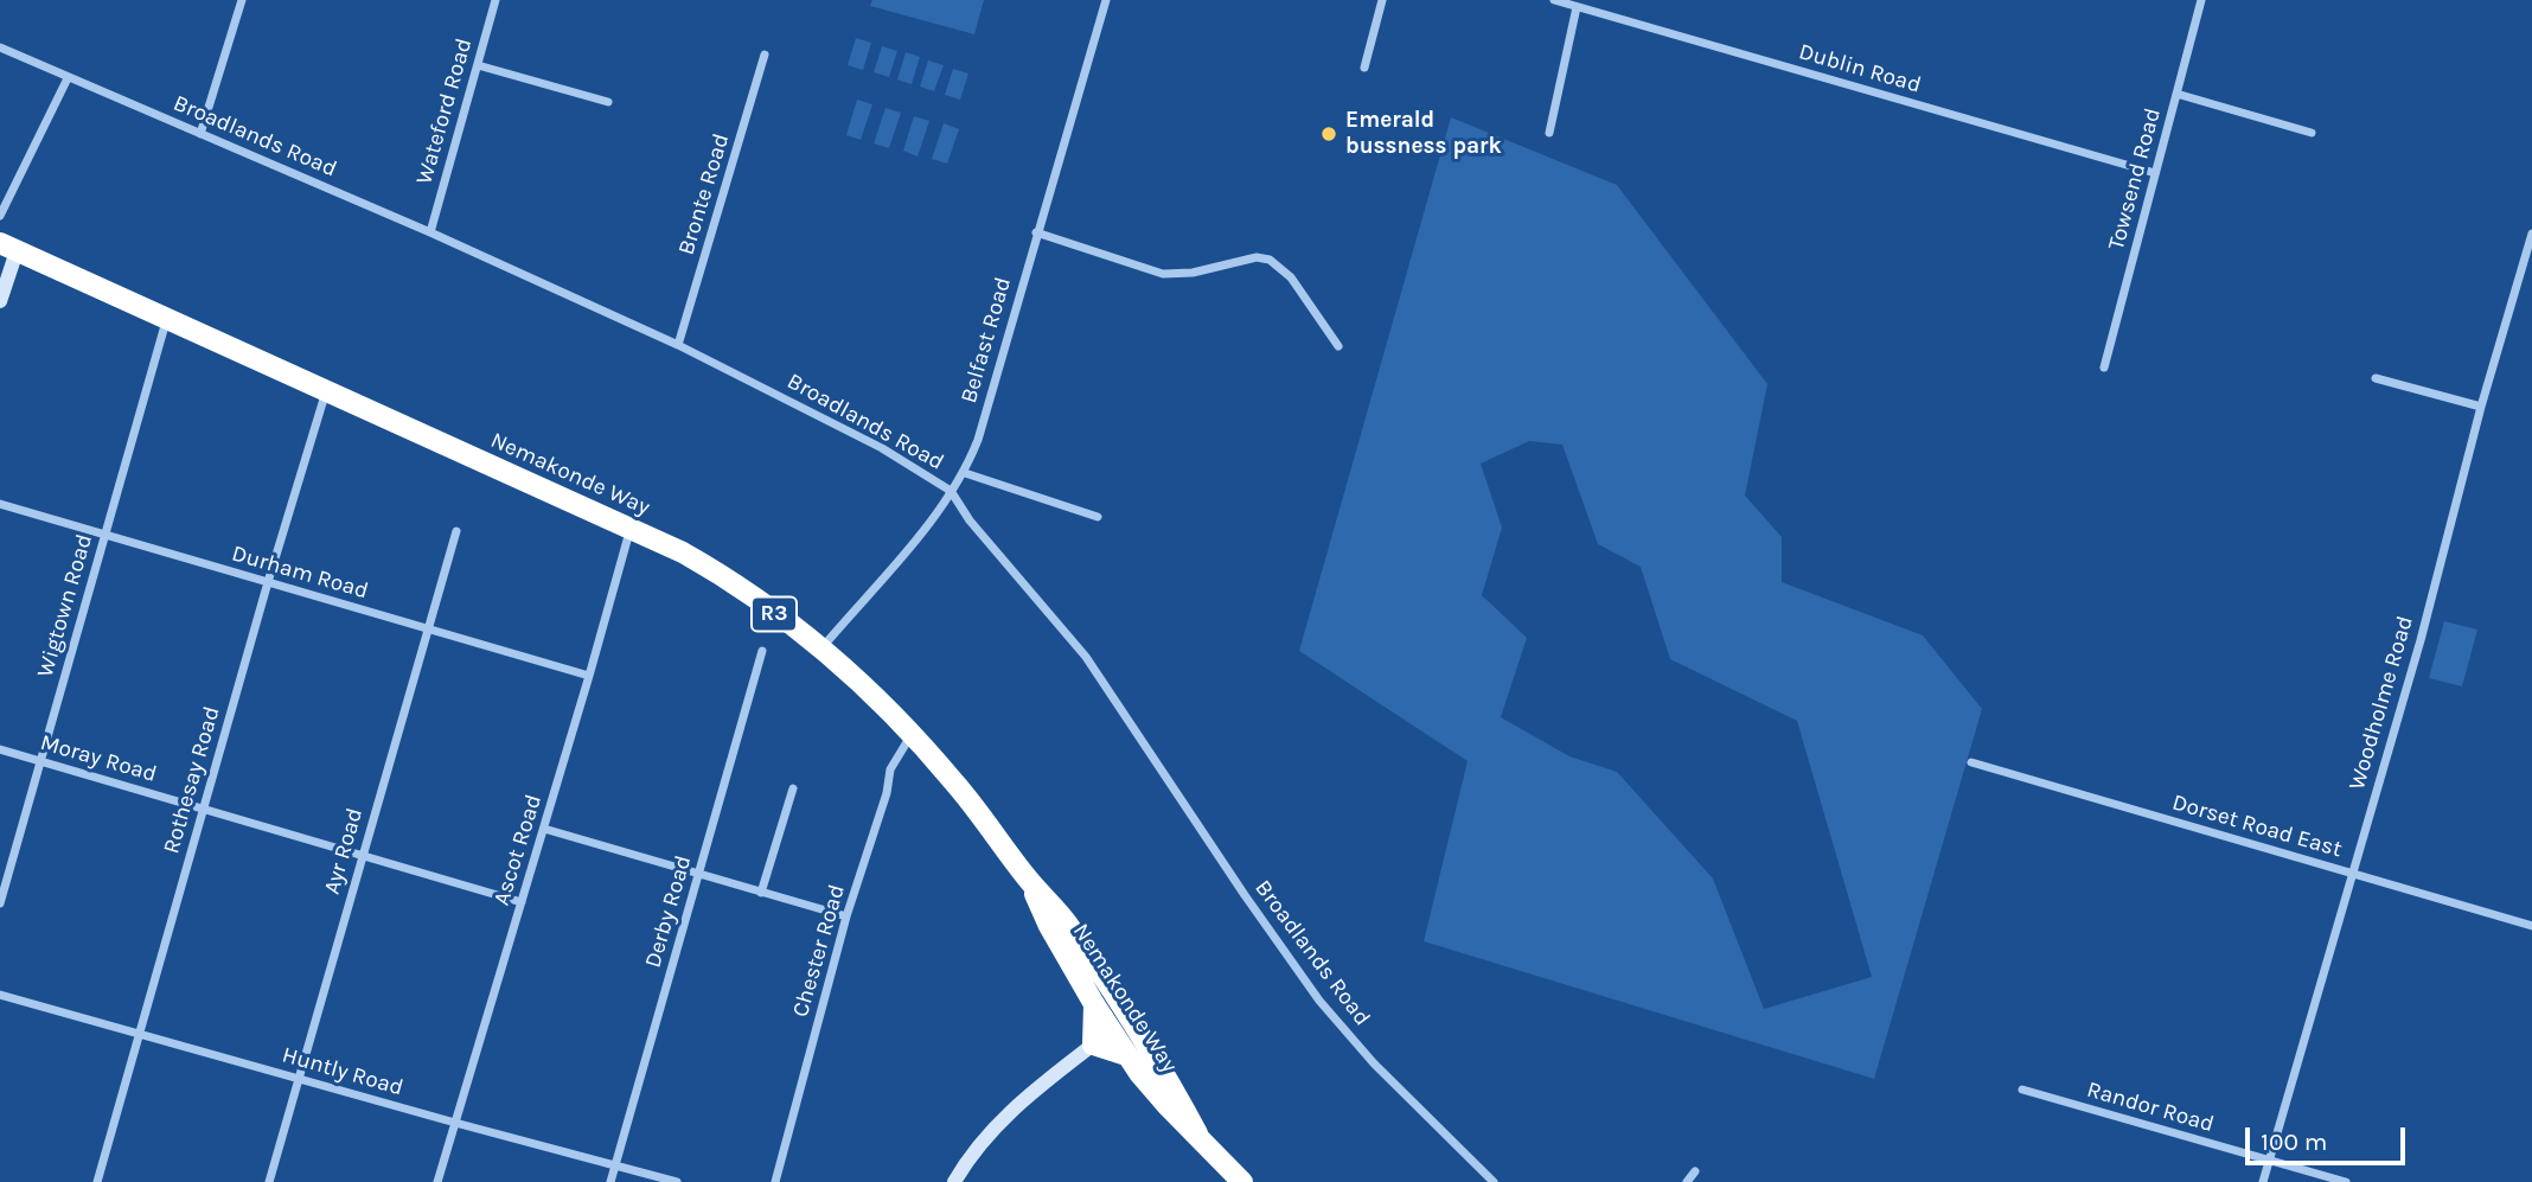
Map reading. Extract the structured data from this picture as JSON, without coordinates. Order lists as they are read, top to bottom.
{
  "streets": {
    "highway": ["Nemakonde Way", "R3"],
    "street": [
      "Dublin Road",
      "Wateford Road",
      "Broadlands Road",
      "Towsend Road",
      "Bronte Road",
      "Belfast Road",
      "Durham Road",
      "Wigtown Road",
      "Woodholme Road",
      "Moray Road",
      "Rothesay Road",
      "Dorset Road East",
      "Ascot Road",
      "Ayr Road",
      "Derby Road",
      "Chester Road",
      "Huntly Road",
      "Randor Road"
    ]
  },
  "crossings": [
    ["Dublin Road", "Towsend Road"],
    ["Wateford Road", "Broadlands Road"],
    ["Broadlands Road", "Bronte Road"],
    ["Broadlands Road", "Belfast Road"],
    ["Belfast Road", "Nemakonde Way"],
    ["Nemakonde Way", "Wigtown Road"],
    ["Nemakonde Way", "Rothesay Road"],
    ["Nemakonde Way", "Ascot Road"],
    ["Nemakonde Way", "Chester Road"],
    ["Durham Road", "Wigtown Road"],
    ["Durham Road", "Rothesay Road"],
    ["Durham Road", "Ascot Road"],
    ["Durham Road", "Ayr Road"],
    ["Wigtown Road", "Moray Road"],
    ["Woodholme Road", "Dorset Road East"],
    ["Woodholme Road", "Randor Road"],
    ["Moray Road", "Rothesay Road"],
    ["Moray Road", "Ascot Road"],
    ["Moray Road", "Ayr Road"],
    ["Rothesay Road", "Huntly Road"],
    ["Ascot Road", "Huntly Road"],
    ["Ayr Road", "Huntly Road"],
    ["Derby Road", "Huntly Road"]
  ],
  "places": ["Emerald bussness park"],
  "scale_bar": "100 m"
}
